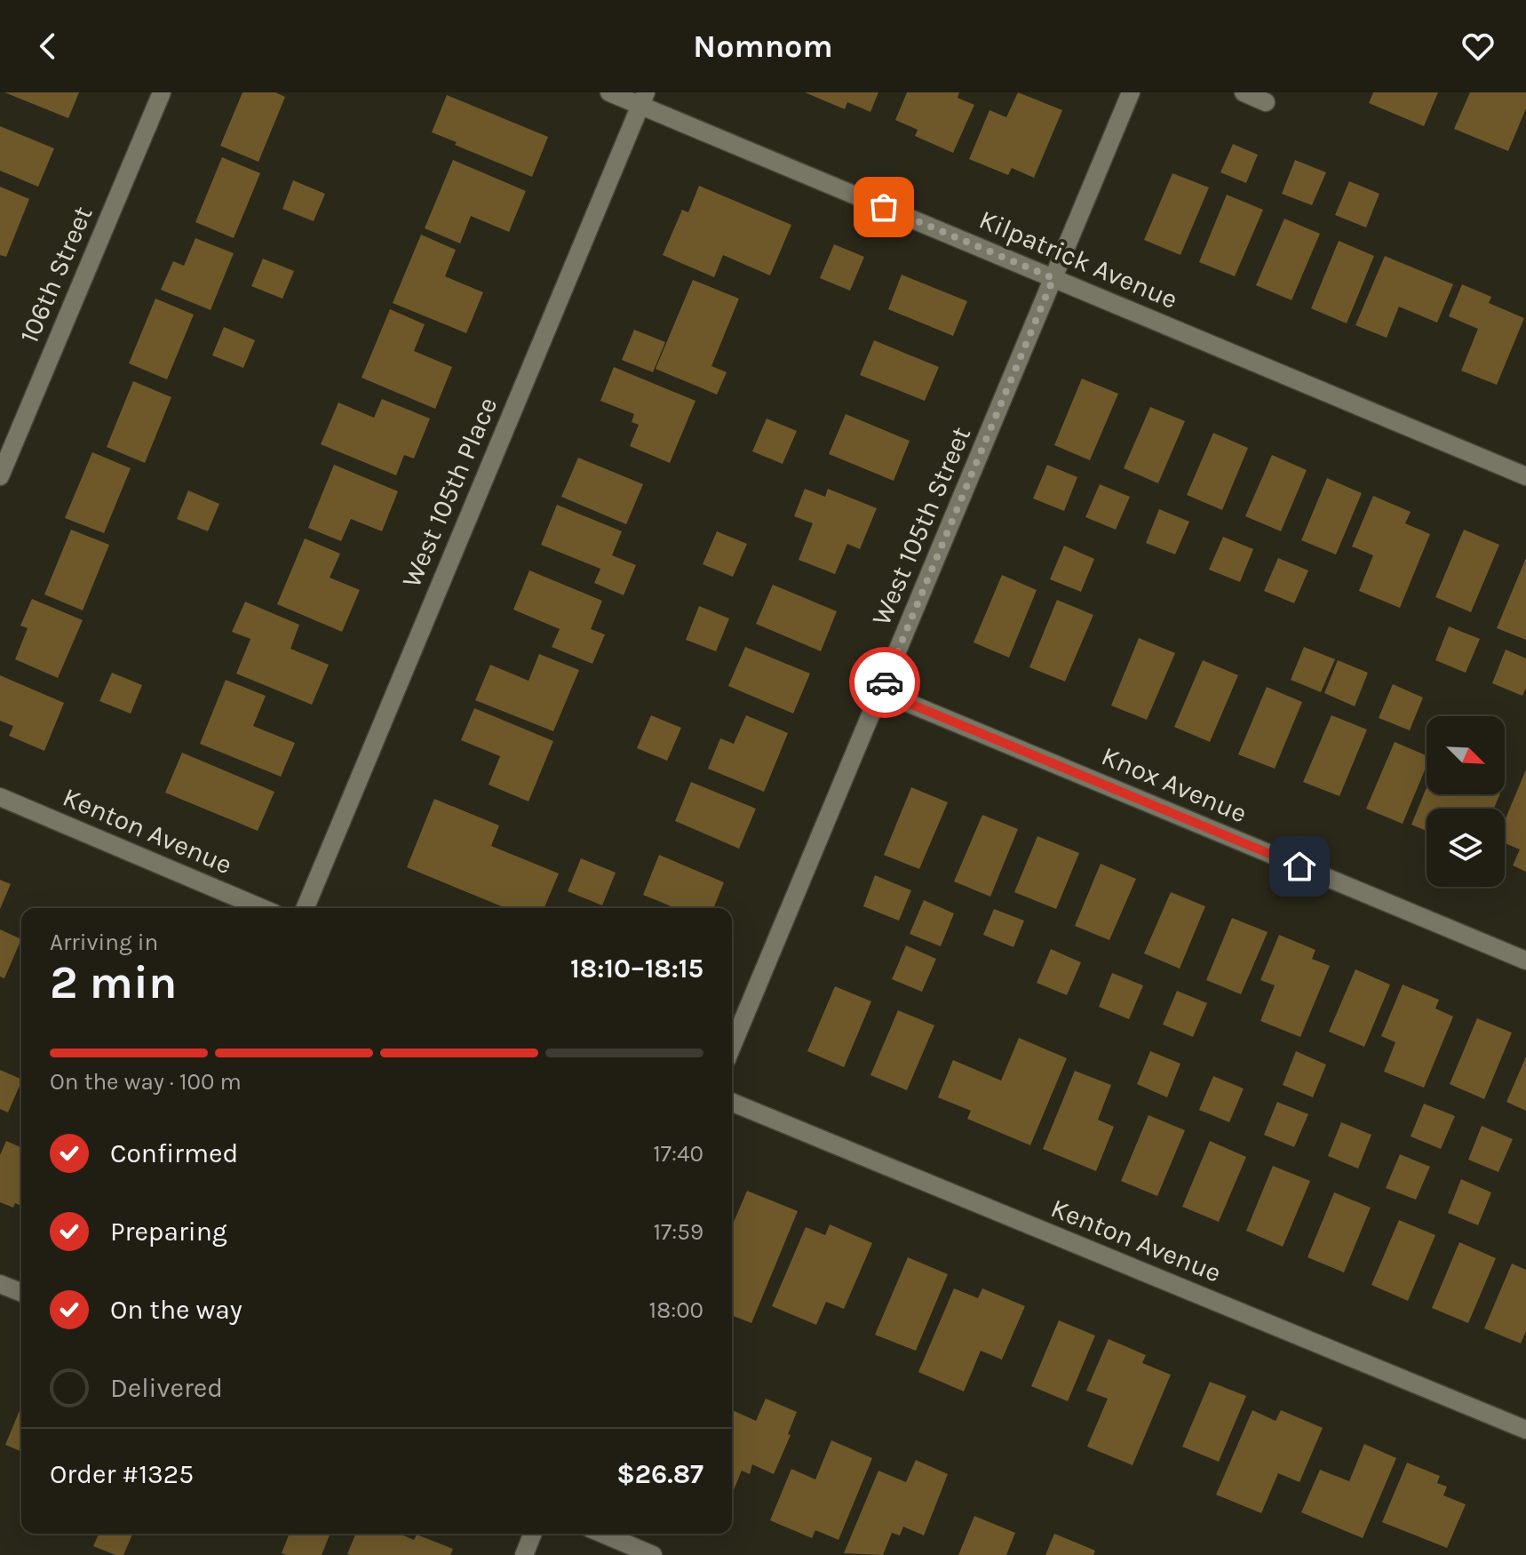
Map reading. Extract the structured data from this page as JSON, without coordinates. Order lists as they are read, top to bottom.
{
  "streets": {
    "street": [
      "Kilpatrick Avenue",
      "106th Street",
      "West 105th Place",
      "West 105th Street",
      "Knox Avenue",
      "Kenton Avenue"
    ]
  },
  "crossings": [
    ["Kilpatrick Avenue", "West 105th Place"],
    ["Kilpatrick Avenue", "West 105th Street"],
    ["West 105th Street", "Knox Avenue"]
  ],
  "north": "bottom right",
  "page": {
    "header": "Nomnom",
    "heading": ["2 min", "Arriving in", "18:10–18:15"],
    "panel": ["Order #1325", "$26.87"],
    "bar": "On the way · 100 m",
    "list": [
      ["Confirmed", "17:40"],
      ["Preparing", "17:59"],
      ["On the way", "18:00"],
      "Delivered"
    ]
  }
}
